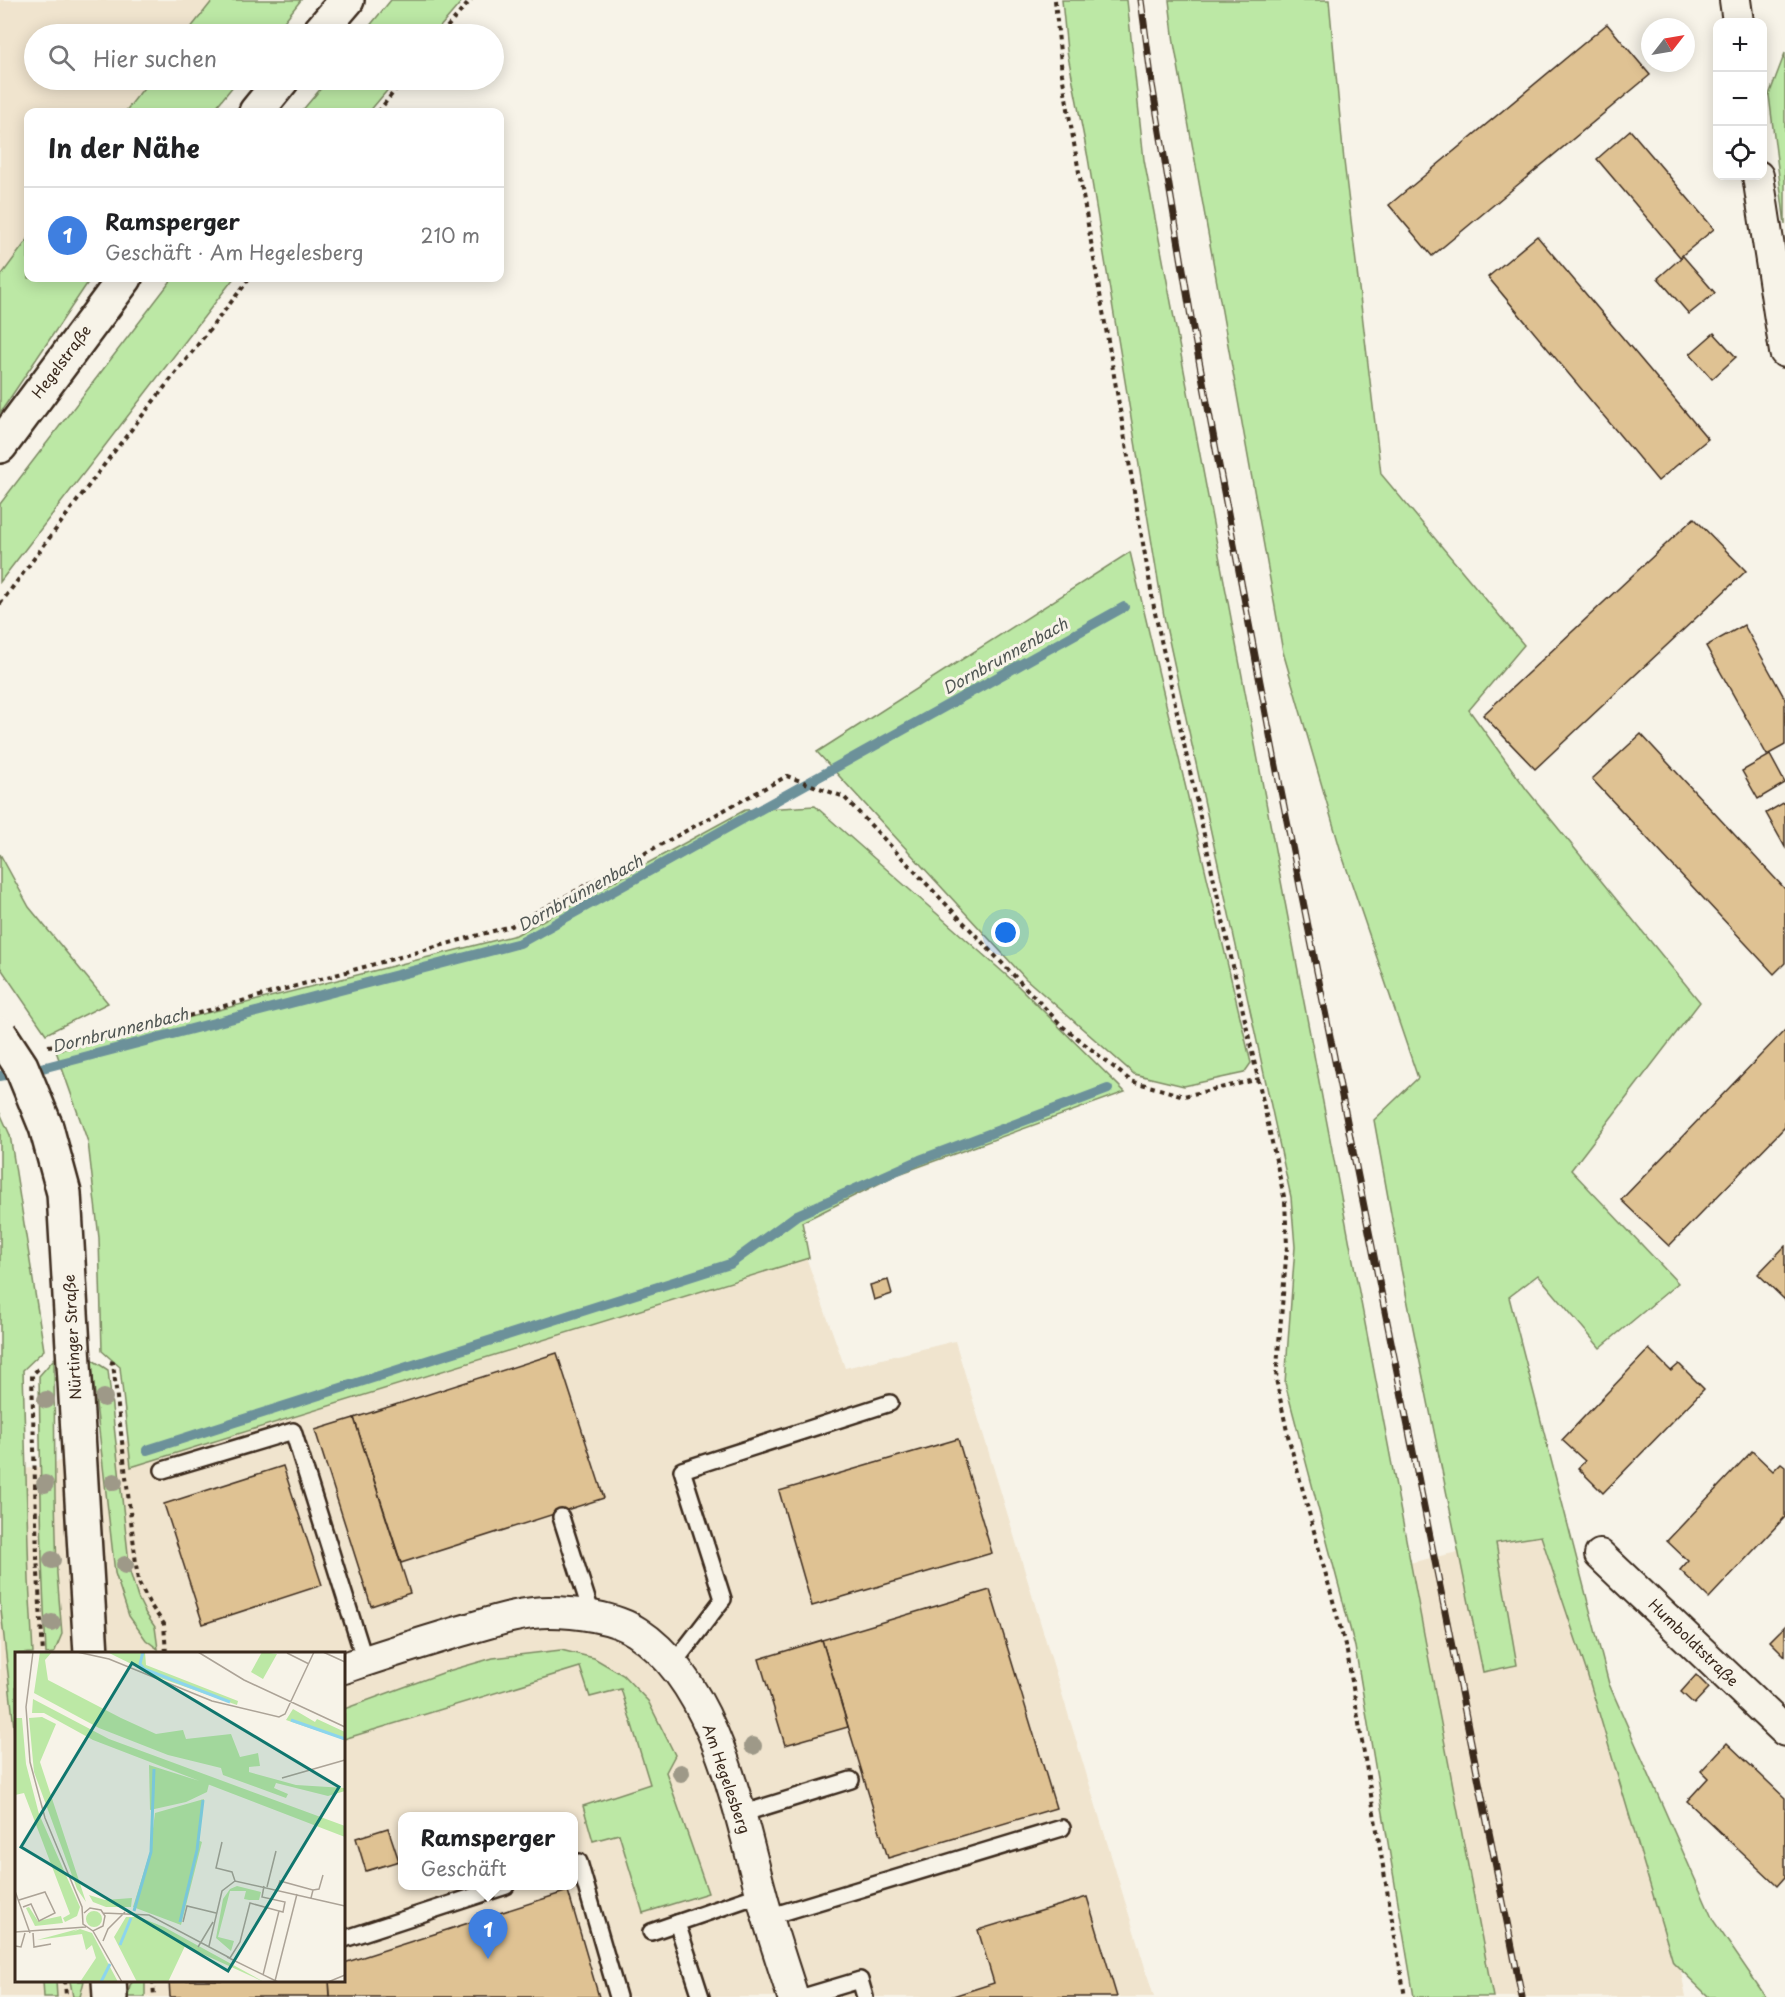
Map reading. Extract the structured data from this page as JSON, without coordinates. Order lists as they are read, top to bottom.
{
  "streets": {
    "main road": ["Hegelstraße", "Nürtinger Straße"],
    "street": ["Humboldtstraße", "Am Hegelesberg"]
  },
  "water": ["Dornbrunnenbach"],
  "north": "top right",
  "page": {
    "map_buttons": ["+", "−"],
    "search": "Hier suchen",
    "heading": "In der Nähe",
    "list": [
      {
        "mark": "1",
        "name": "Ramsperger",
        "note": "Geschäft · Am Hegelesberg",
        "value": "210 m"
      }
    ],
    "popup": ["Ramsperger", "Geschäft"],
    "pins": "1"
  }
}
